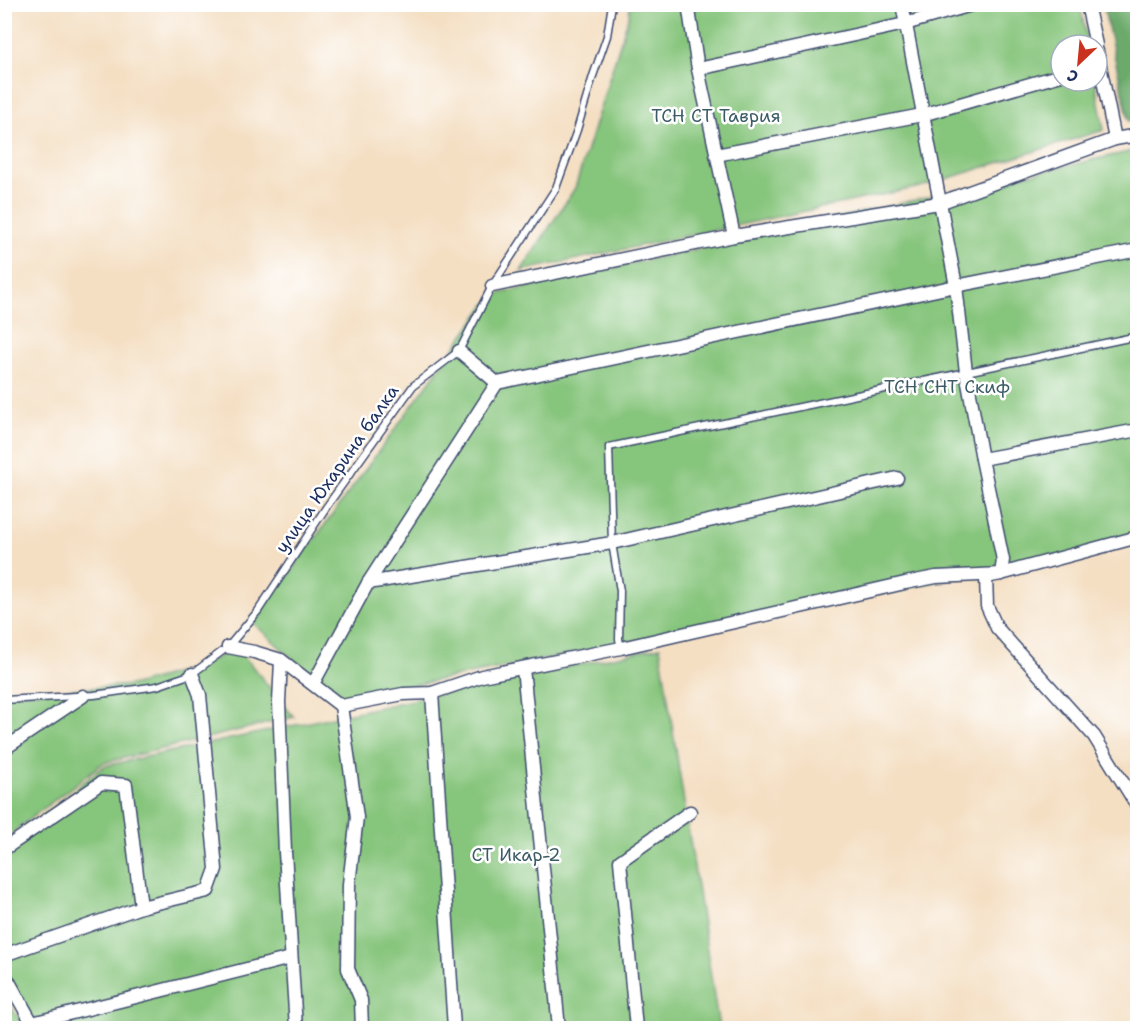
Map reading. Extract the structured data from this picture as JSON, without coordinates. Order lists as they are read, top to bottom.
{
  "streets": {
    "lane": ["улица Юхарина балка"]
  },
  "parks": ["ТСН СТ Таврия", "ТСН СНТ Скиф", "СТ Икар-2"],
  "north": "bottom left"
}
